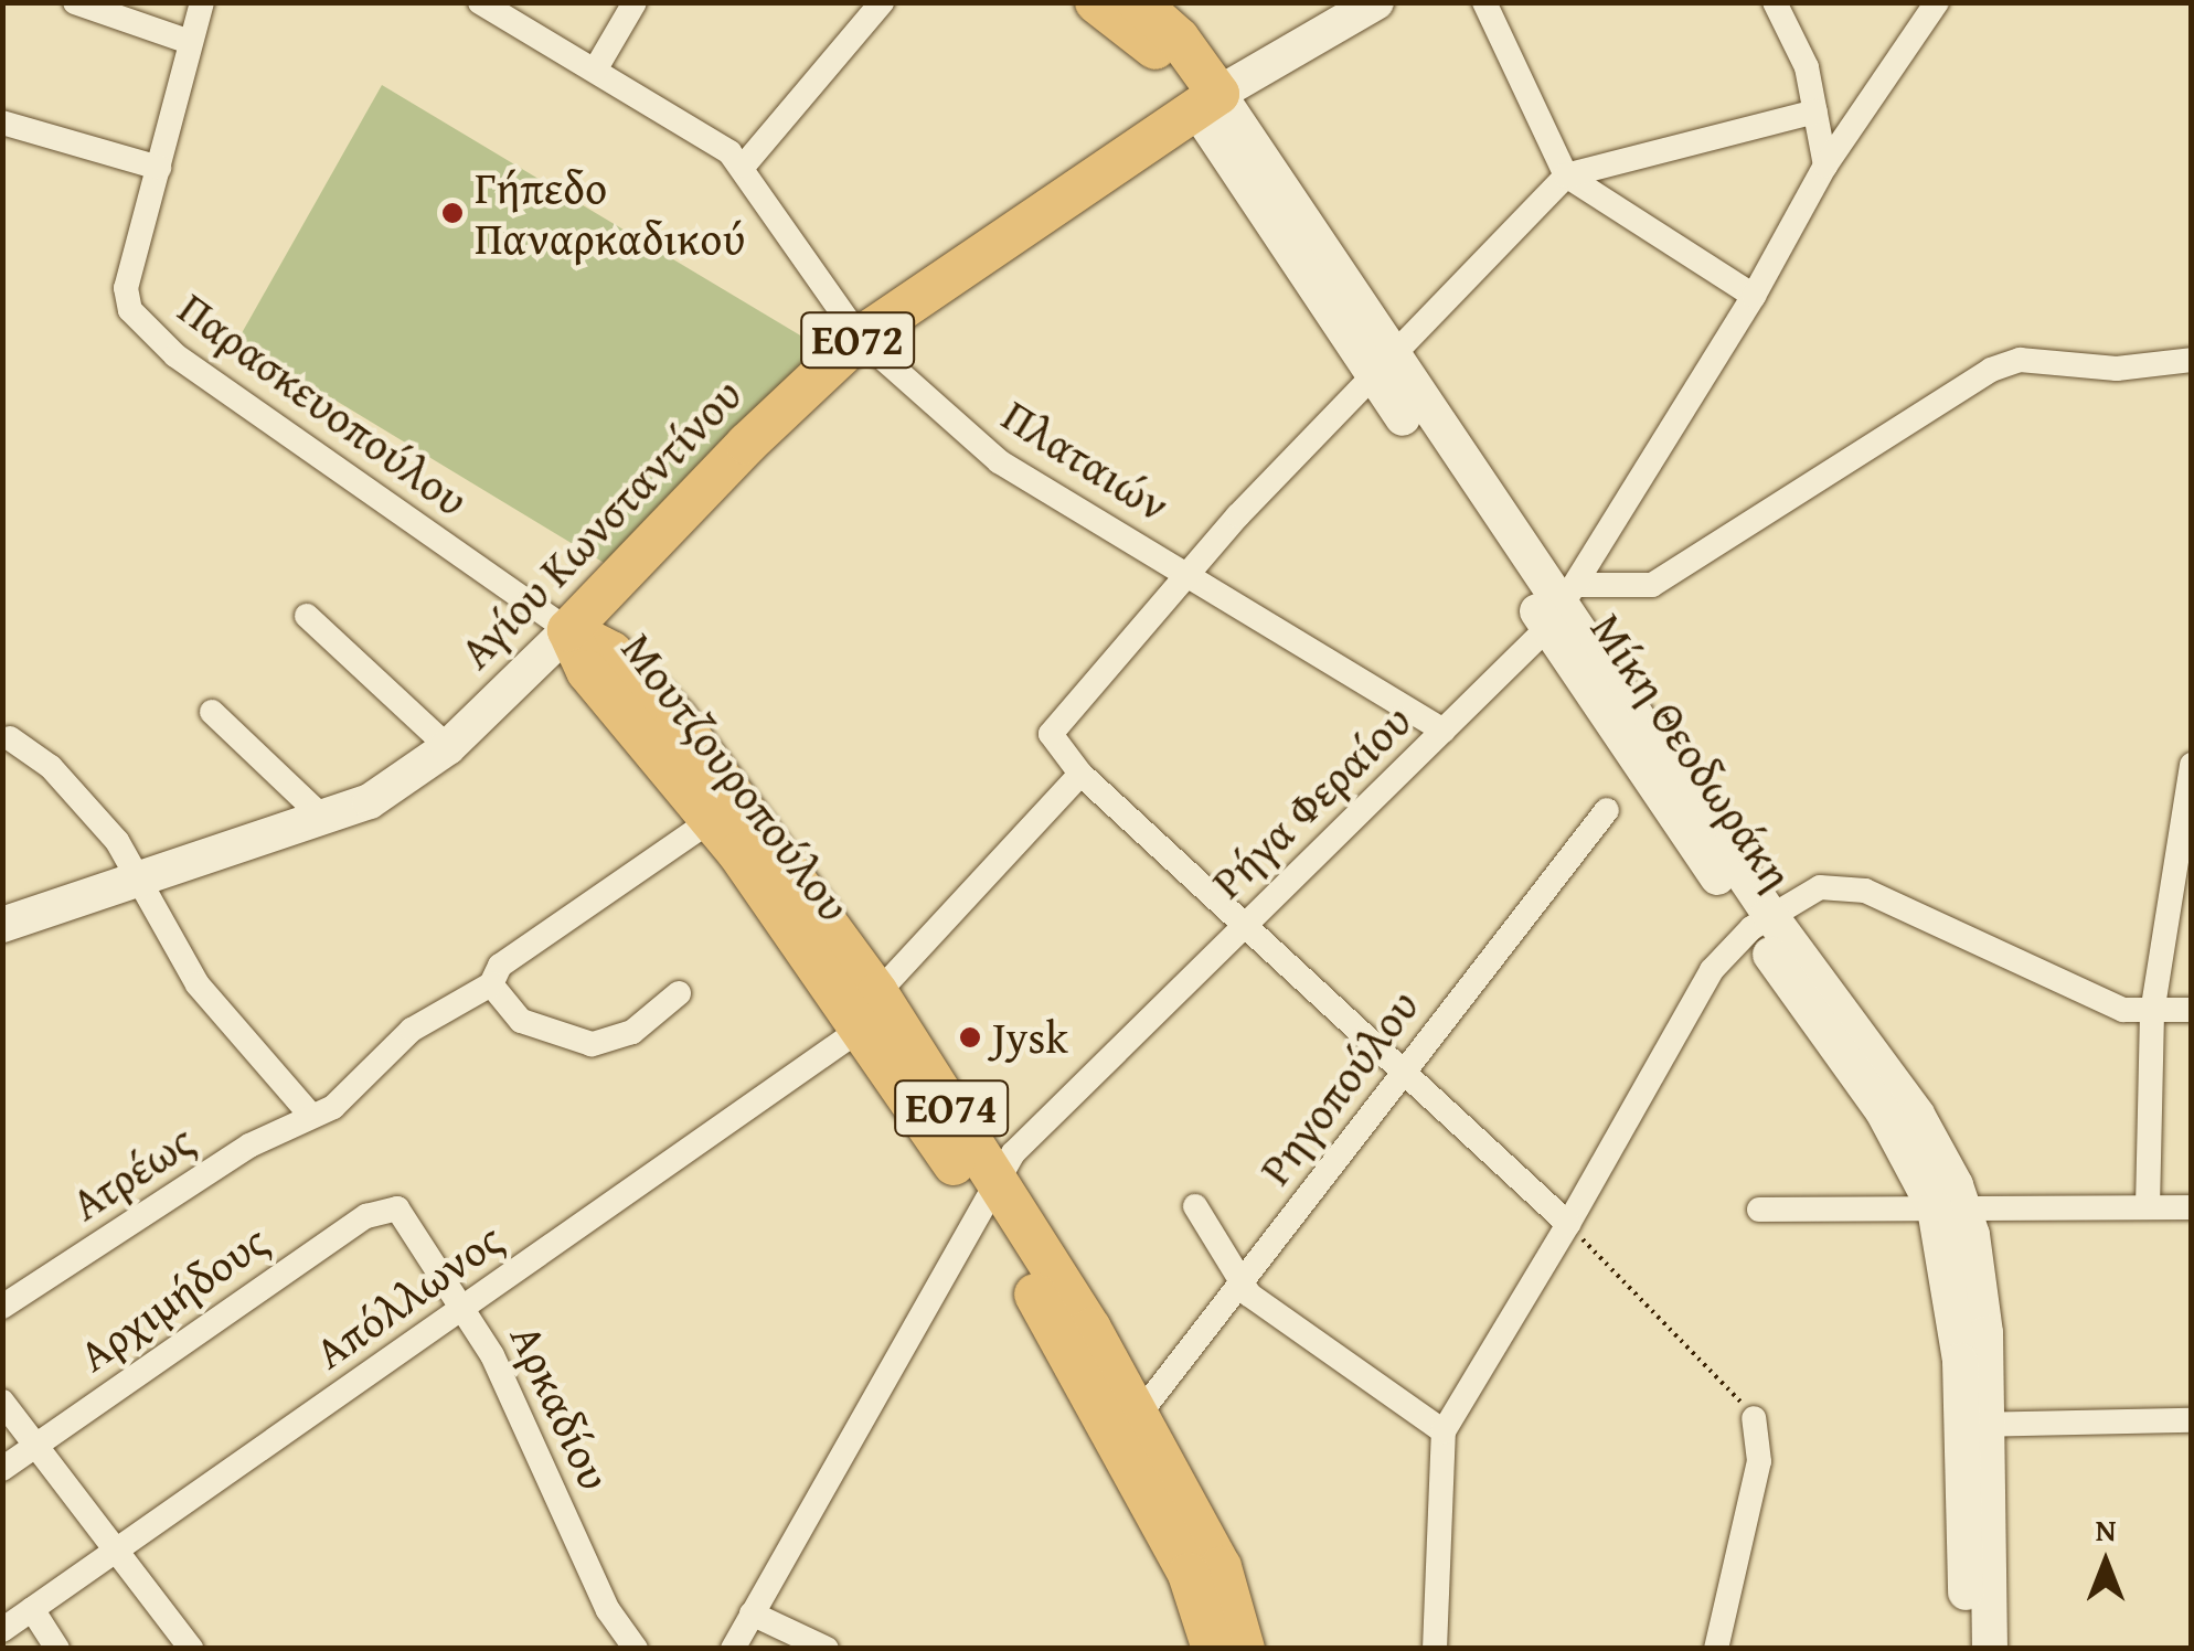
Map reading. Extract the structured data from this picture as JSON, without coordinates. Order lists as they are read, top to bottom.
{
  "streets": {
    "main road": [
      "ΕΟ72",
      "Αγίου Κωνσταντίνου",
      "Μίκη Θεοδωράκη",
      "Μουτζουροπούλου",
      "ΕΟ74"
    ],
    "street": [
      "Παρασκευοπούλου",
      "Πλαταιών",
      "Ρήγα Φεραίου",
      "Ρηγοπούλου",
      "Ατρέως",
      "Απόλλωνος",
      "Αρχιμήδους",
      "Αρκαδίου"
    ]
  },
  "crossings": [
    ["ΕΟ72", "Αγίου Κωνσταντίνου"],
    ["ΕΟ72", "Μίκη Θεοδωράκη"],
    ["Παρασκευοπούλου", "Αγίου Κωνσταντίνου"],
    ["Παρασκευοπούλου", "Μουτζουροπούλου"],
    ["Πλαταιών", "Αγίου Κωνσταντίνου"],
    ["Πλαταιών", "Ρήγα Φεραίου"],
    ["Αγίου Κωνσταντίνου", "Μίκη Θεοδωράκη"],
    ["Αγίου Κωνσταντίνου", "Μουτζουροπούλου"],
    ["Μίκη Θεοδωράκη", "Ρήγα Φεραίου"],
    ["Μουτζουροπούλου", "Ρήγα Φεραίου"],
    ["Μουτζουροπούλου", "Ρηγοπούλου"],
    ["Μουτζουροπούλου", "Ατρέως"],
    ["Μουτζουροπούλου", "Απόλλωνος"],
    ["Απόλλωνος", "Αρκαδίου"],
    ["Αρχιμήδους", "Αρκαδίου"]
  ],
  "places": ["Γήπεδο Παναρκαδικού", "Jysk"],
  "north": "top"
}
